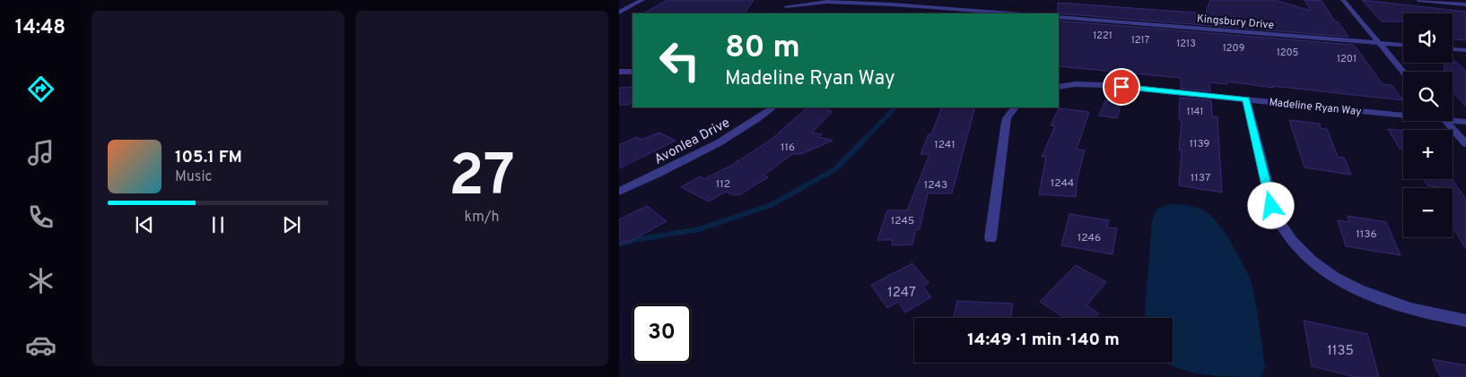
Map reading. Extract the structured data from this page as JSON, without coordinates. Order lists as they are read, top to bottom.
{
  "streets": {
    "street": ["Kingsbury Drive", "Madeline Ryan Way", "Avonlea Drive"]
  },
  "house_numbers": [
    "1221",
    "1217",
    "1213",
    "1209",
    "1205",
    "1201",
    "1141",
    "1139",
    "1241",
    "116",
    "1137",
    "1244",
    "112",
    "1243",
    "1245",
    "1136",
    "1246",
    "1247",
    "1135"
  ],
  "page": {
    "tabs": "14:48",
    "tile": ["27", "km/h"],
    "map_buttons": ["+", "−"],
    "turn": ["80 m", "Madeline Ryan Way"],
    "song": ["105.1 FM", "Music"],
    "limit": "30",
    "trip": "14:49 · 1 min · 140 m"
  }
}
